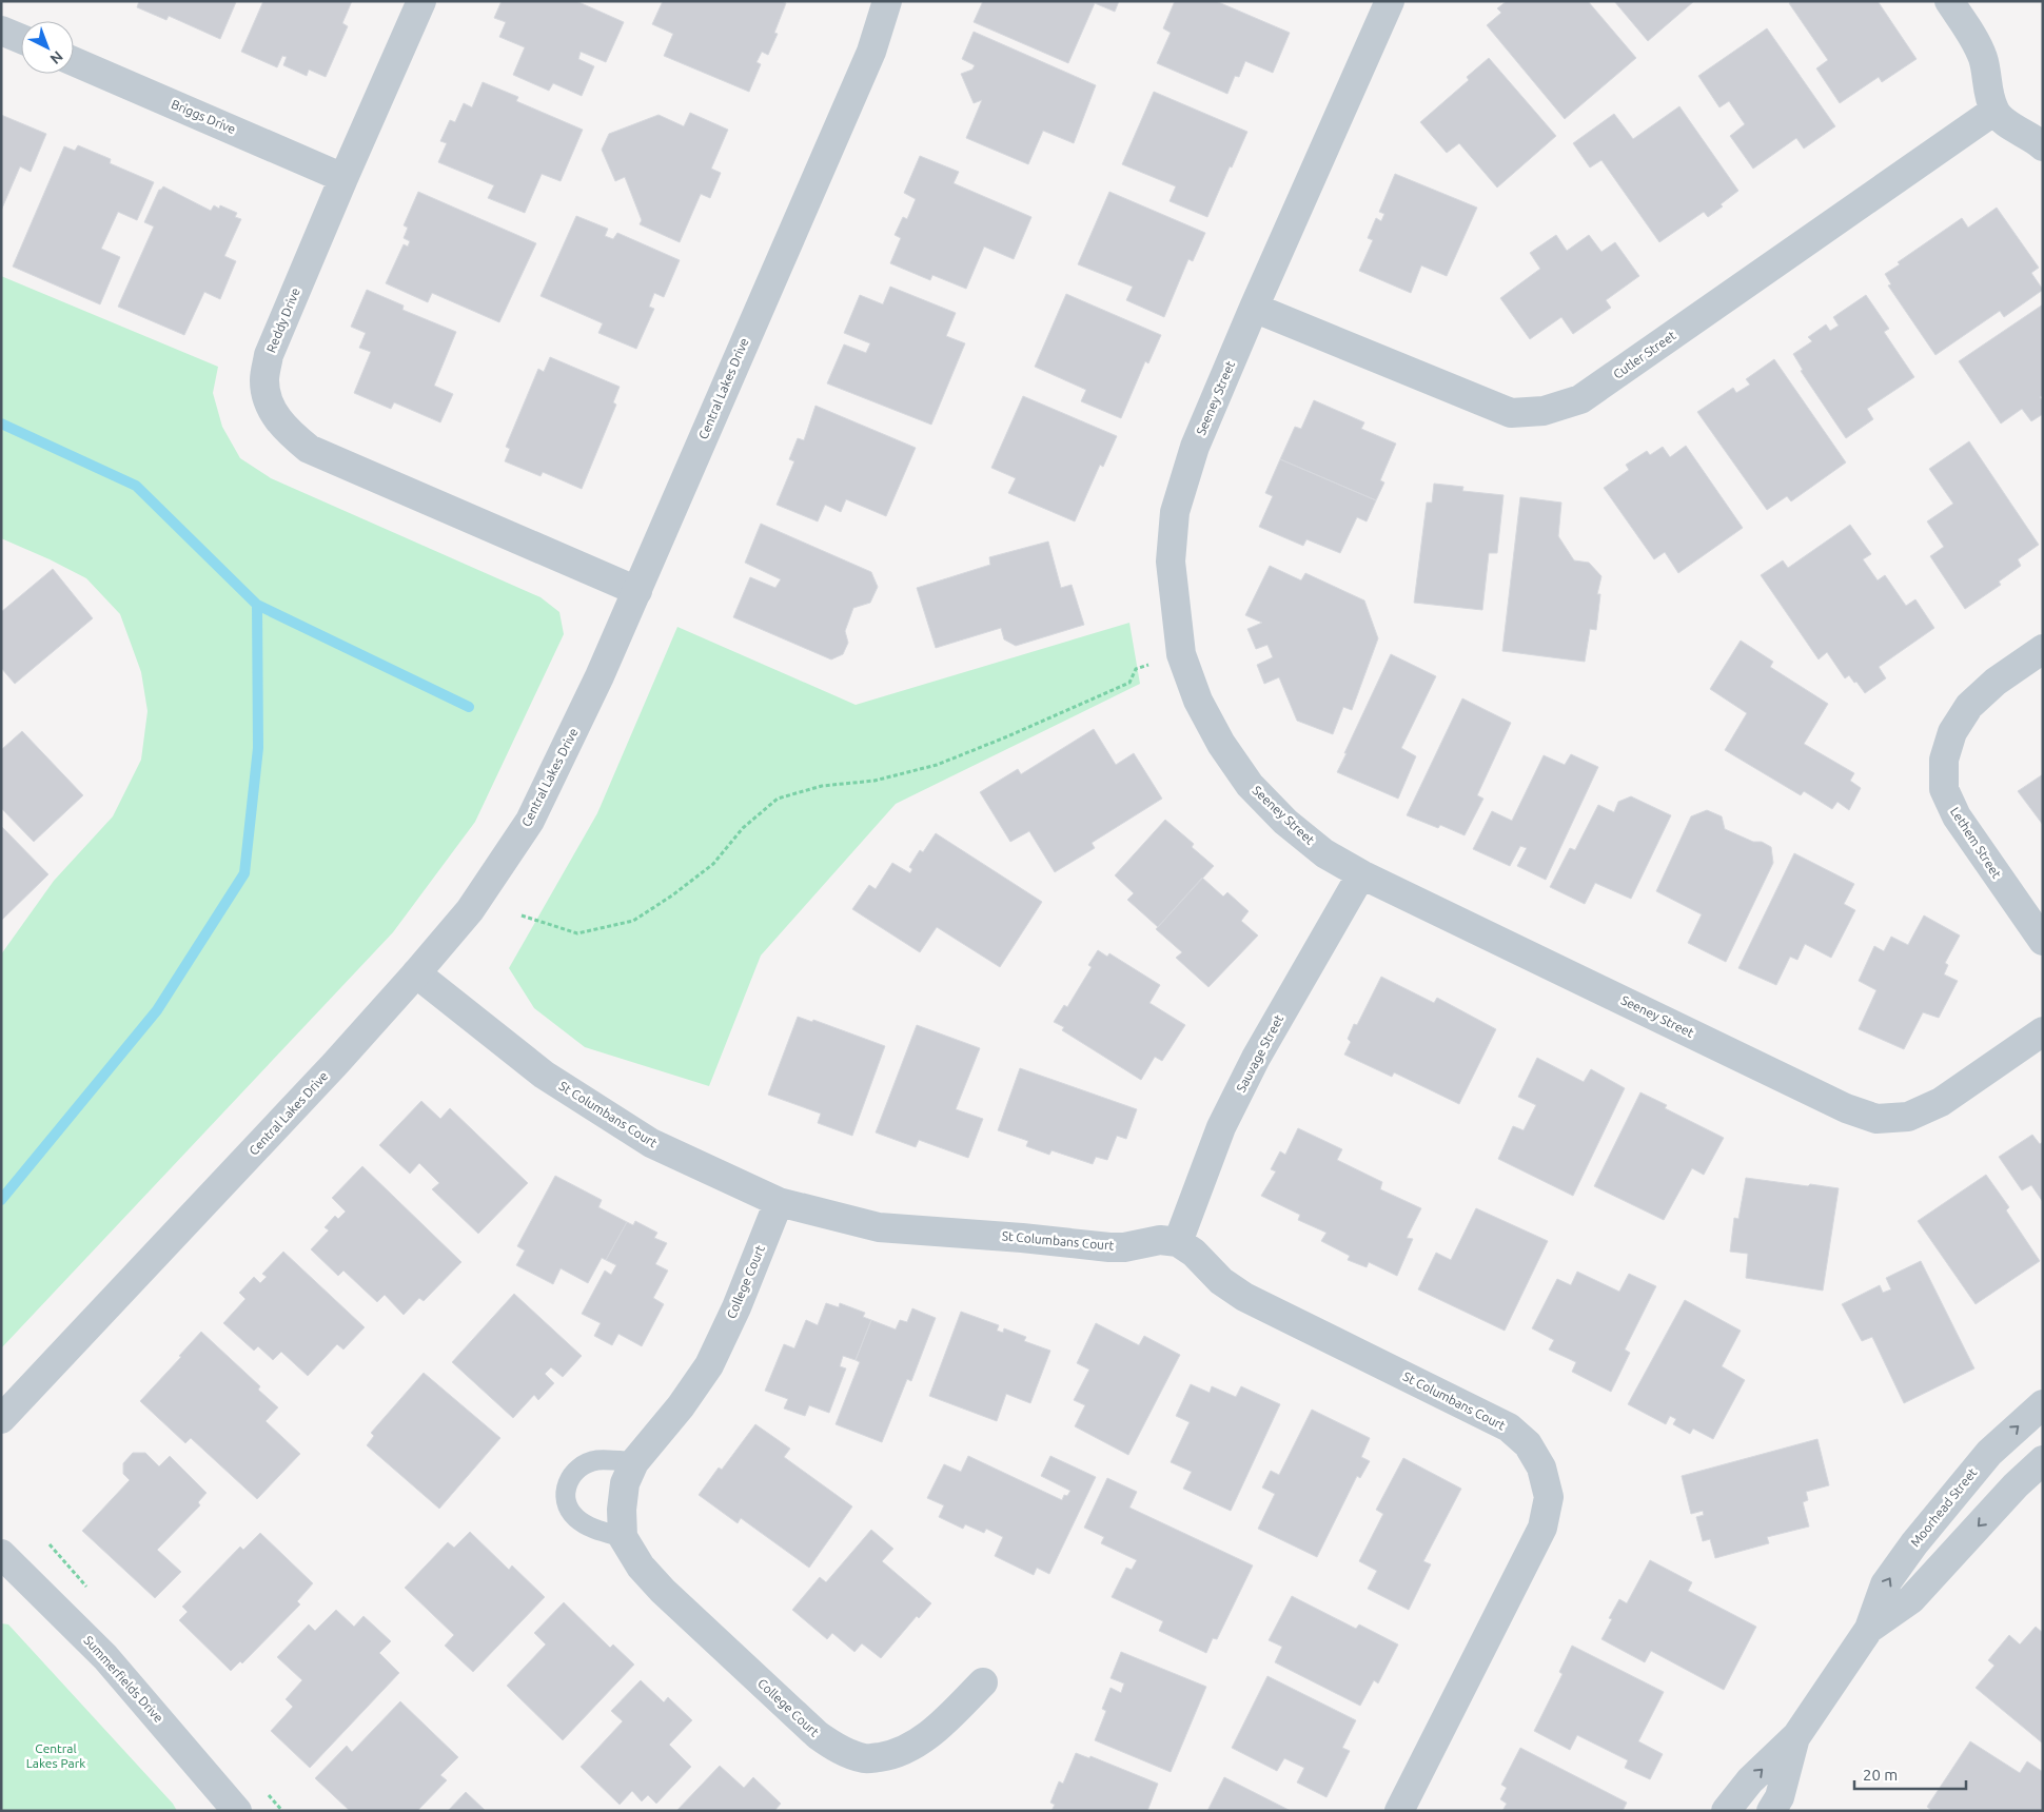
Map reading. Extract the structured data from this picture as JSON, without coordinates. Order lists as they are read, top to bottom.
{
  "streets": {
    "street": [
      "Briggs Drive",
      "Reddy Drive",
      "Cutler Street",
      "Central Lakes Drive",
      "Seeney Street",
      "Lethem Street",
      "Sauvage Street",
      "St Columbans Court",
      "College Court",
      "Moorhead Street",
      "Summerfields Drive"
    ]
  },
  "crossings": [
    ["Briggs Drive", "Reddy Drive"],
    ["Reddy Drive", "Central Lakes Drive"],
    ["Cutler Street", "Seeney Street"],
    ["Central Lakes Drive", "St Columbans Court"],
    ["Seeney Street", "Sauvage Street"],
    ["Sauvage Street", "St Columbans Court"],
    ["St Columbans Court", "College Court"]
  ],
  "parks": ["Central Lakes Park"],
  "scale_bar": "20 m",
  "north": "bottom right"
}
